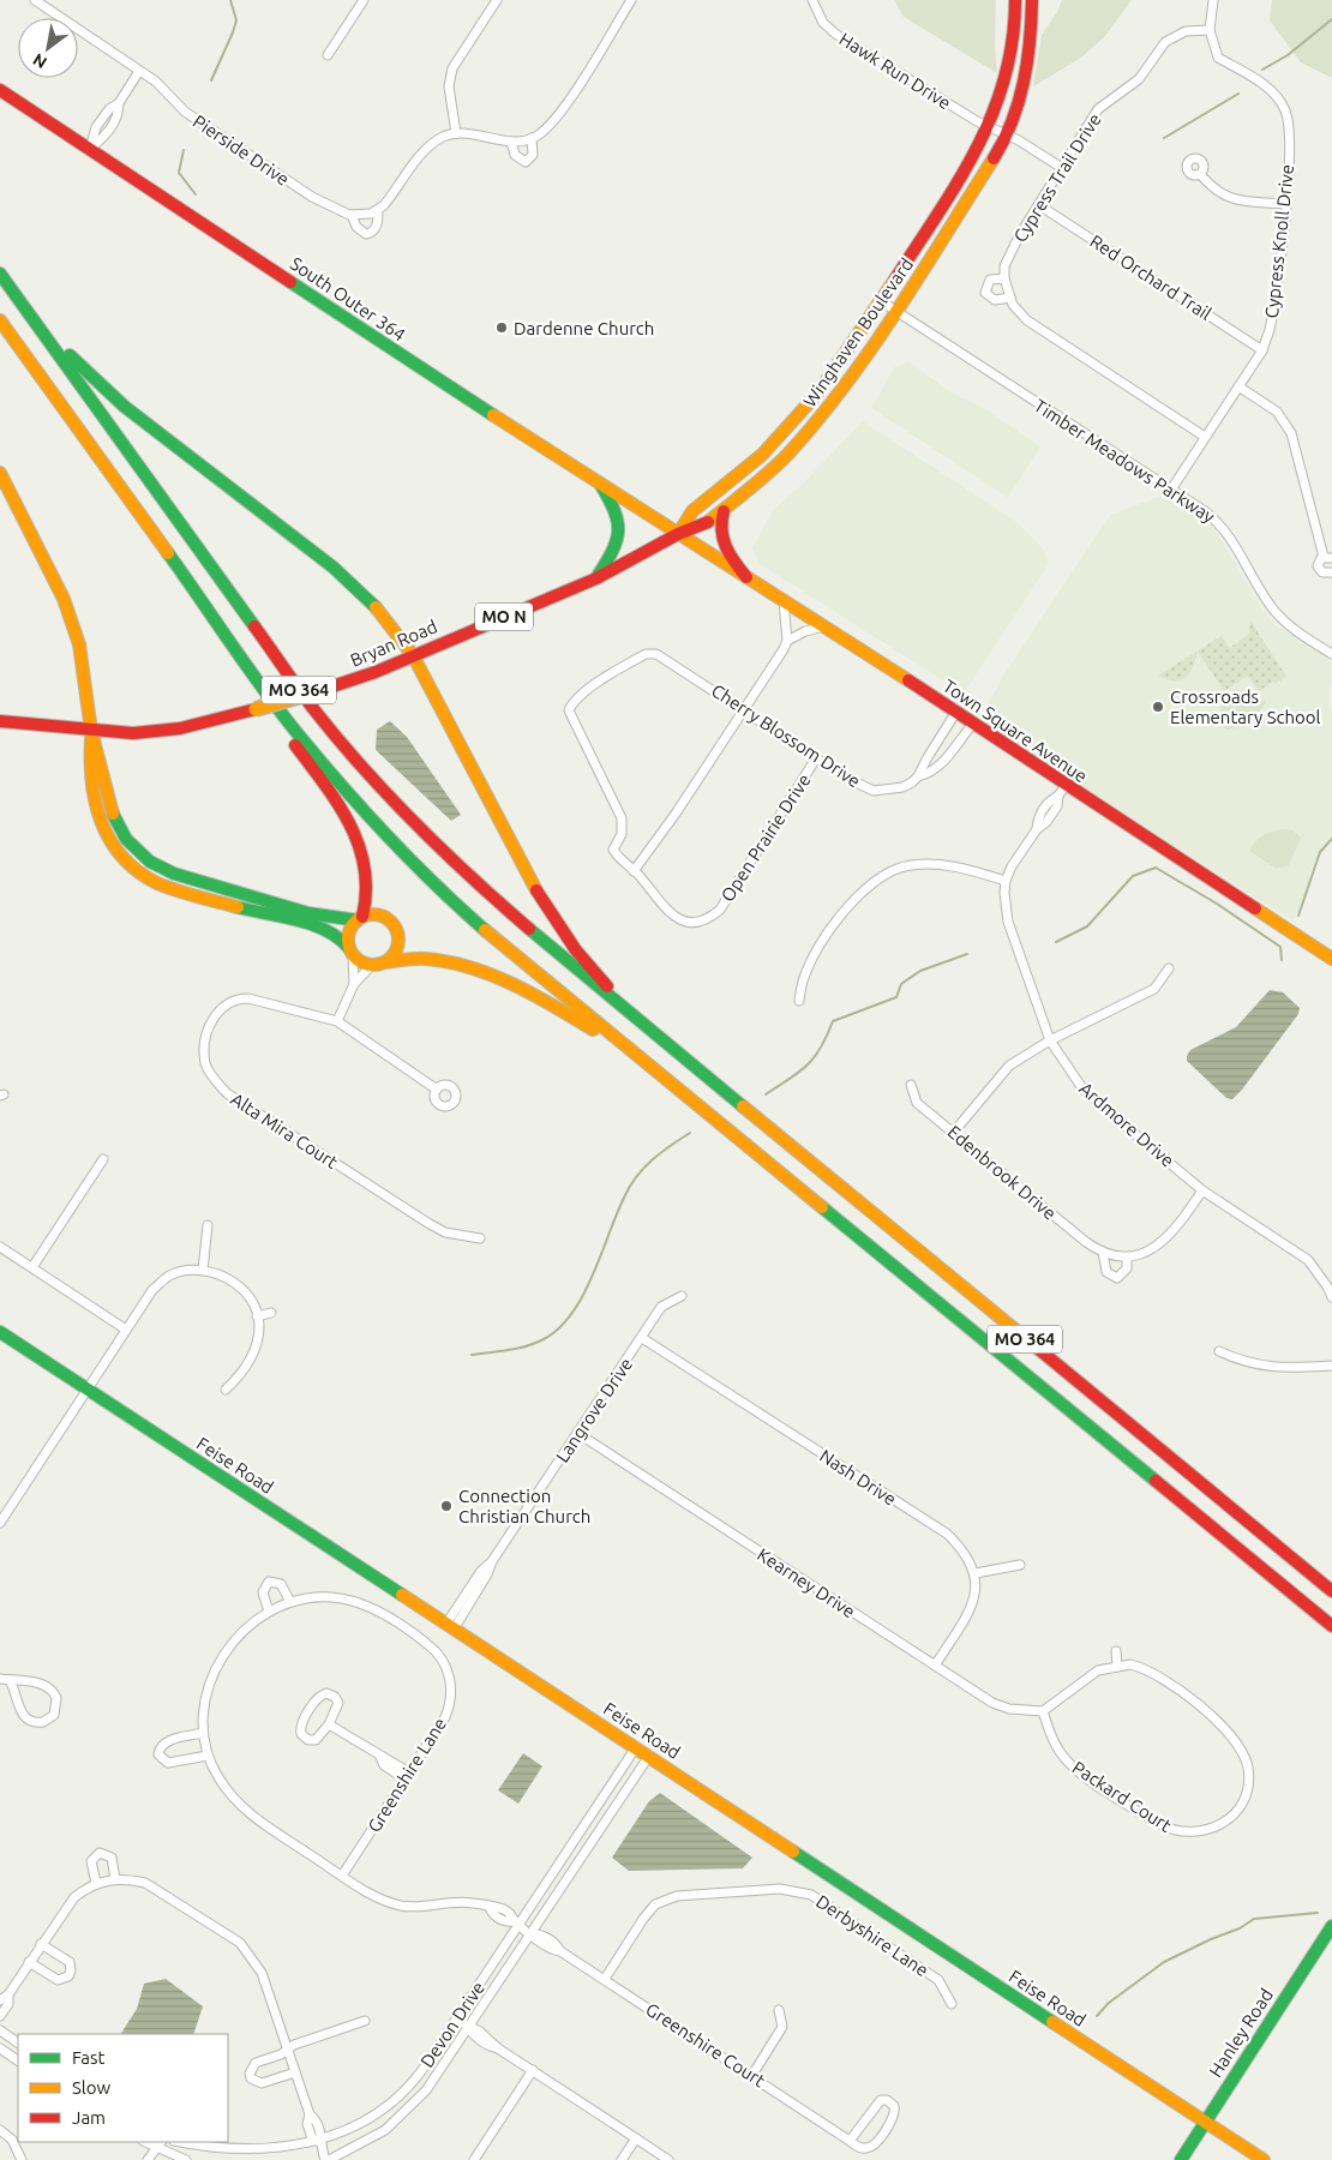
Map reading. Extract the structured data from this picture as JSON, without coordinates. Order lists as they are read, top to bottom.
{
  "streets": {
    "main road": [
      "South Outer 364",
      "Winghaven Boulevard",
      "MO N",
      "Bryan Road",
      "MO 364",
      "Town Square Avenue",
      "Feise Road",
      "Hanley Road"
    ],
    "street": [
      "Hawk Run Drive",
      "Pierside Drive",
      "Cypress Trail Drive",
      "Cypress Knoll Drive",
      "Red Orchard Trail",
      "Timber Meadows Parkway",
      "Cherry Blossom Drive",
      "Open Prairie Drive",
      "Ardmore Drive",
      "Alta Mira Court",
      "Edenbrook Drive",
      "Langrove Drive",
      "Nash Drive",
      "Kearney Drive",
      "Greenshire Lane",
      "Packard Court",
      "Derbyshire Lane",
      "Devon Drive",
      "Greenshire Court"
    ]
  },
  "crossings": [
    ["Hawk Run Drive", "Cypress Trail Drive"],
    ["Hawk Run Drive", "Winghaven Boulevard"],
    ["Cypress Trail Drive", "Cypress Knoll Drive"],
    ["Cypress Trail Drive", "Red Orchard Trail"],
    ["Cypress Knoll Drive", "Red Orchard Trail"],
    ["Cypress Knoll Drive", "Timber Meadows Parkway"],
    ["South Outer 364", "Winghaven Boulevard"],
    ["South Outer 364", "Bryan Road"],
    ["South Outer 364", "Town Square Avenue"],
    ["Winghaven Boulevard", "Timber Meadows Parkway"],
    ["Winghaven Boulevard", "Bryan Road"],
    ["Winghaven Boulevard", "Town Square Avenue"],
    ["Bryan Road", "Town Square Avenue"],
    ["Town Square Avenue", "Cherry Blossom Drive"],
    ["Cherry Blossom Drive", "Open Prairie Drive"],
    ["Langrove Drive", "Feise Road"],
    ["Langrove Drive", "Nash Drive"],
    ["Langrove Drive", "Kearney Drive"],
    ["Feise Road", "Devon Drive"],
    ["Feise Road", "Hanley Road"],
    ["Kearney Drive", "Packard Court"],
    ["Greenshire Lane", "Devon Drive"],
    ["Greenshire Lane", "Greenshire Court"],
    ["Derbyshire Lane", "Greenshire Court"],
    ["Devon Drive", "Greenshire Court"]
  ],
  "places": ["Dardenne Church", "Crossroads Elementary School", "Connection Christian Church"],
  "legend": ["Fast", "Slow", "Jam"],
  "north": "bottom left"
}
